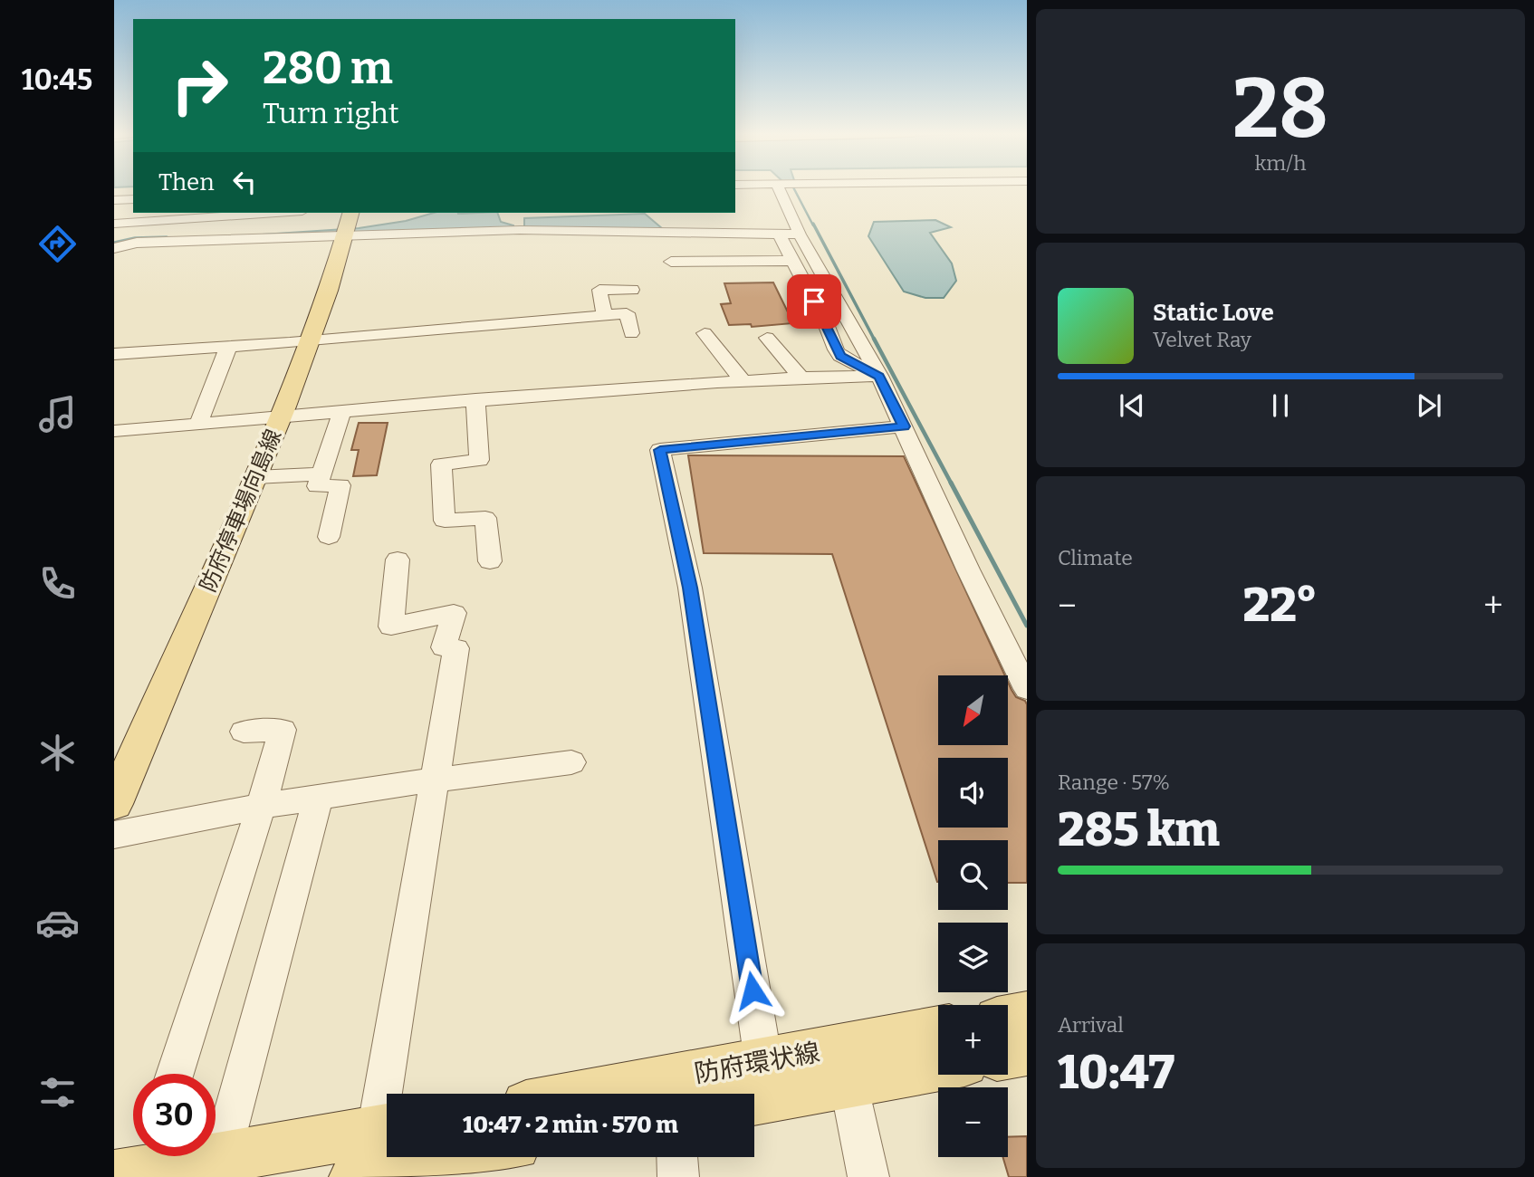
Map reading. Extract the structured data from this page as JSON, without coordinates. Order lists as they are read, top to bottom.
{
  "streets": {
    "main road": ["防府停車場向島線", "防府環状線"]
  },
  "north": "bottom left",
  "page": {
    "tabs": "10:45",
    "tile": [
      ["28", "km/h"],
      "Climate",
      ["Range · 57%", "285 km"],
      ["Arrival", "10:47"]
    ],
    "turn": ["280 m", "Turn right"],
    "then": "Then",
    "song": ["Static Love", "Velvet Ray"],
    "heat": ["−", "22°", "+"],
    "map_buttons": ["+", "−"],
    "limit": "30",
    "trip": "10:47 · 2 min · 570 m"
  }
}
